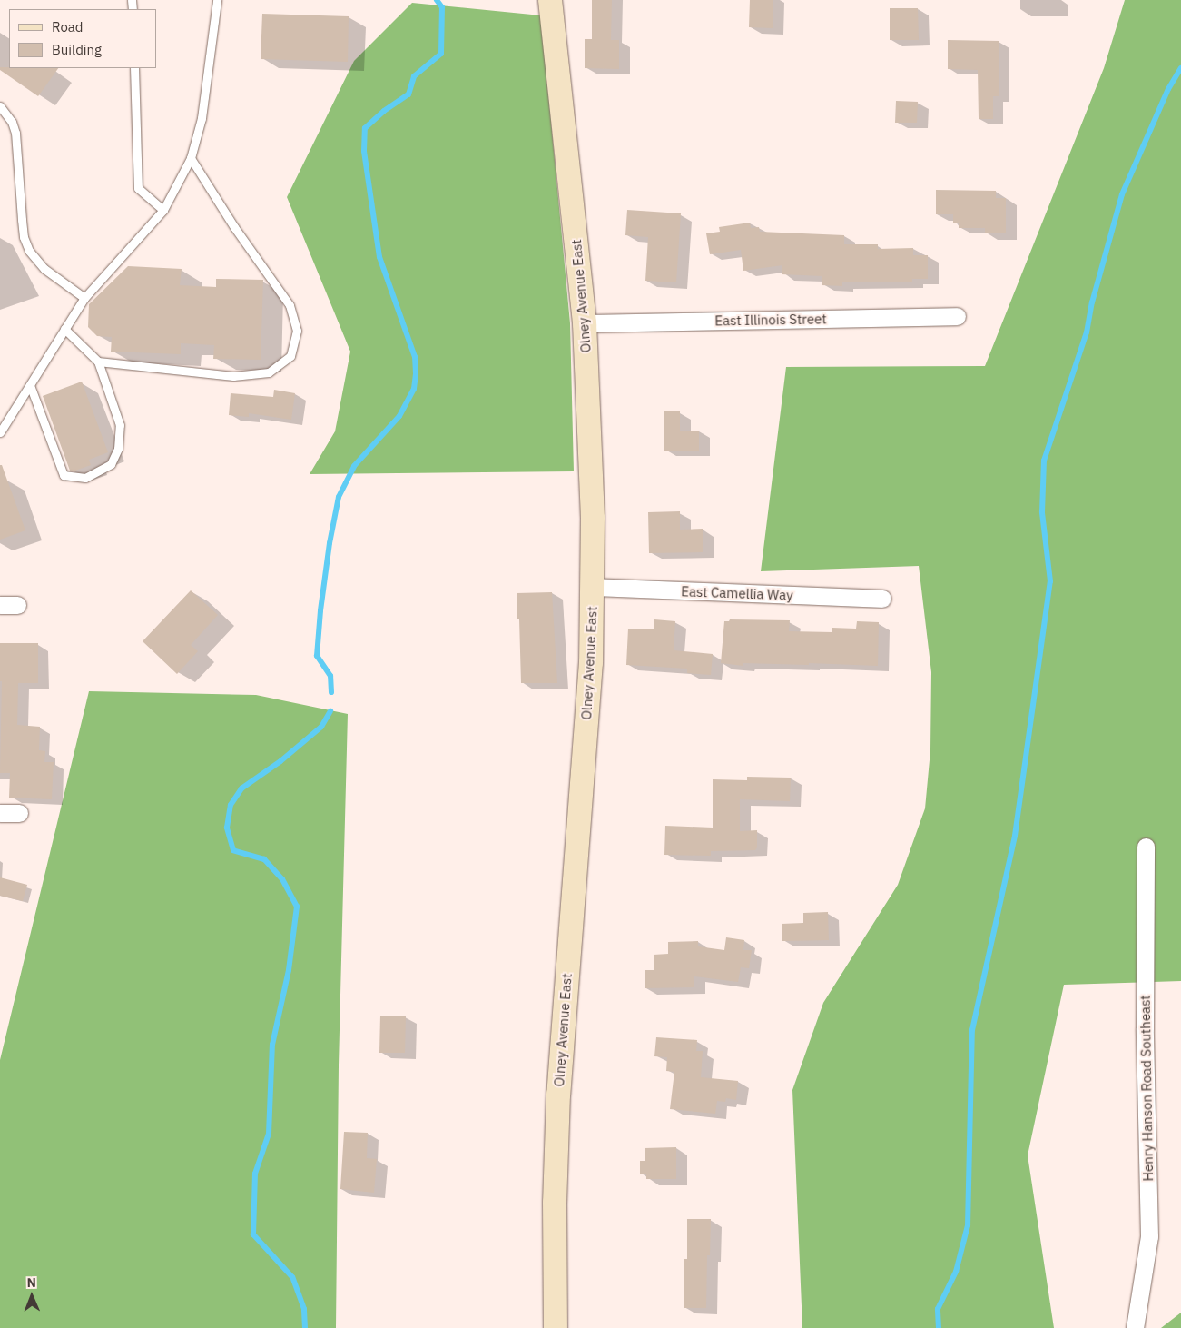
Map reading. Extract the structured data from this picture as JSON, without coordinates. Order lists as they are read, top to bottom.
{
  "streets": {
    "main road": ["Olney Avenue East"],
    "street": ["East Illinois Street", "East Camellia Way", "Henry Hanson Road Southeast"]
  },
  "crossings": [
    ["Olney Avenue East", "East Illinois Street"],
    ["Olney Avenue East", "East Camellia Way"]
  ],
  "legend": ["Road", "Building"],
  "north": "top"
}
